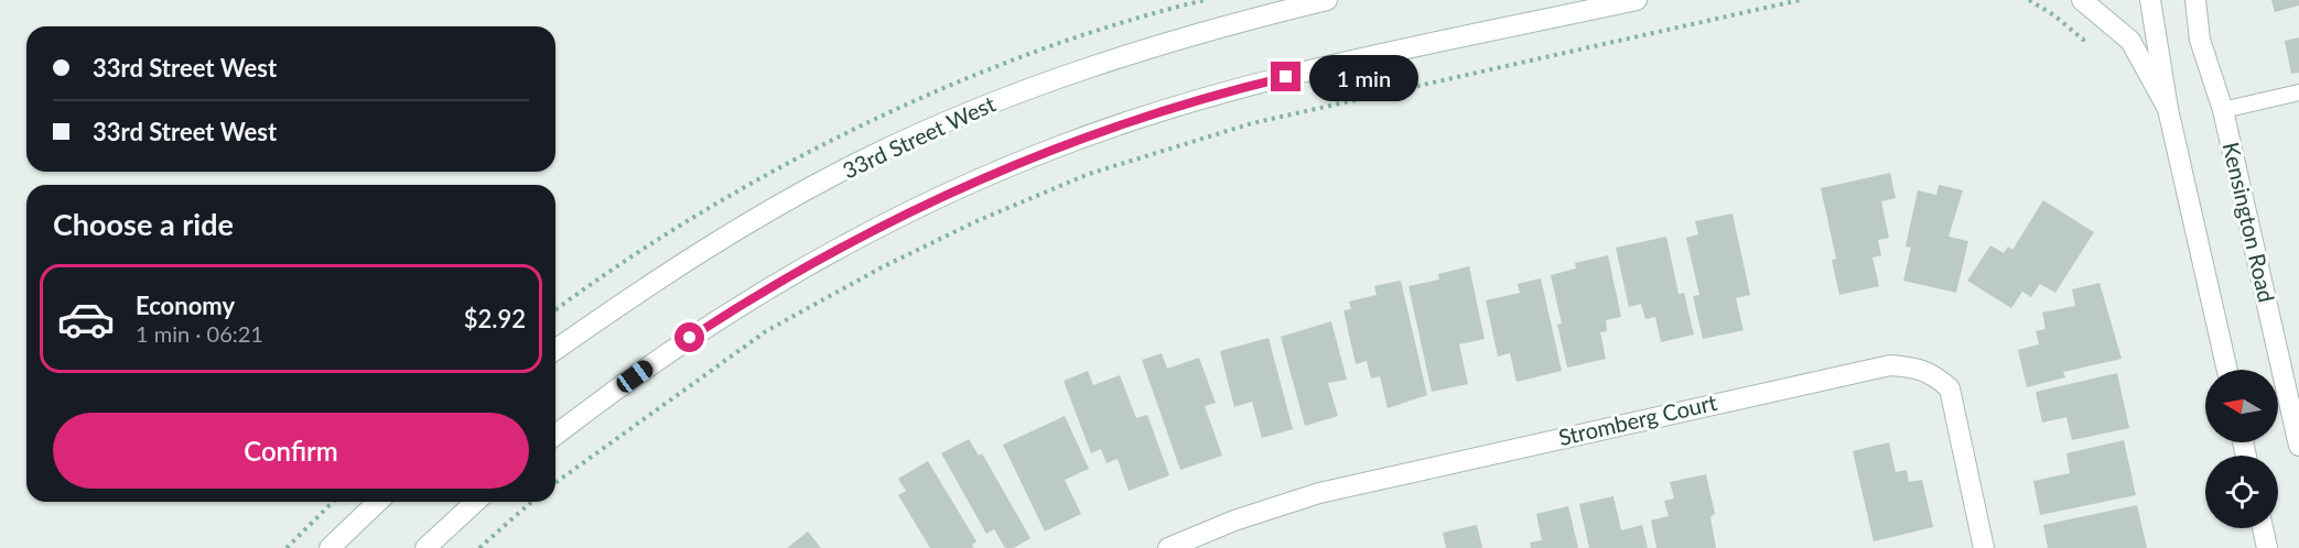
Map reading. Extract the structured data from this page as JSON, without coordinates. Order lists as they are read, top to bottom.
{
  "streets": {
    "main road": ["33rd Street West", "Kensington Road", "Stromberg Court"]
  },
  "north": "left",
  "page": {
    "banner": ["33rd Street West", "33rd Street West"],
    "bubble": "1 min",
    "heading": "Choose a ride",
    "list": [
      {
        "name": "Economy",
        "note": "1 min · 06:21",
        "value": "$2.92"
      }
    ],
    "buttons": "Confirm"
  }
}
